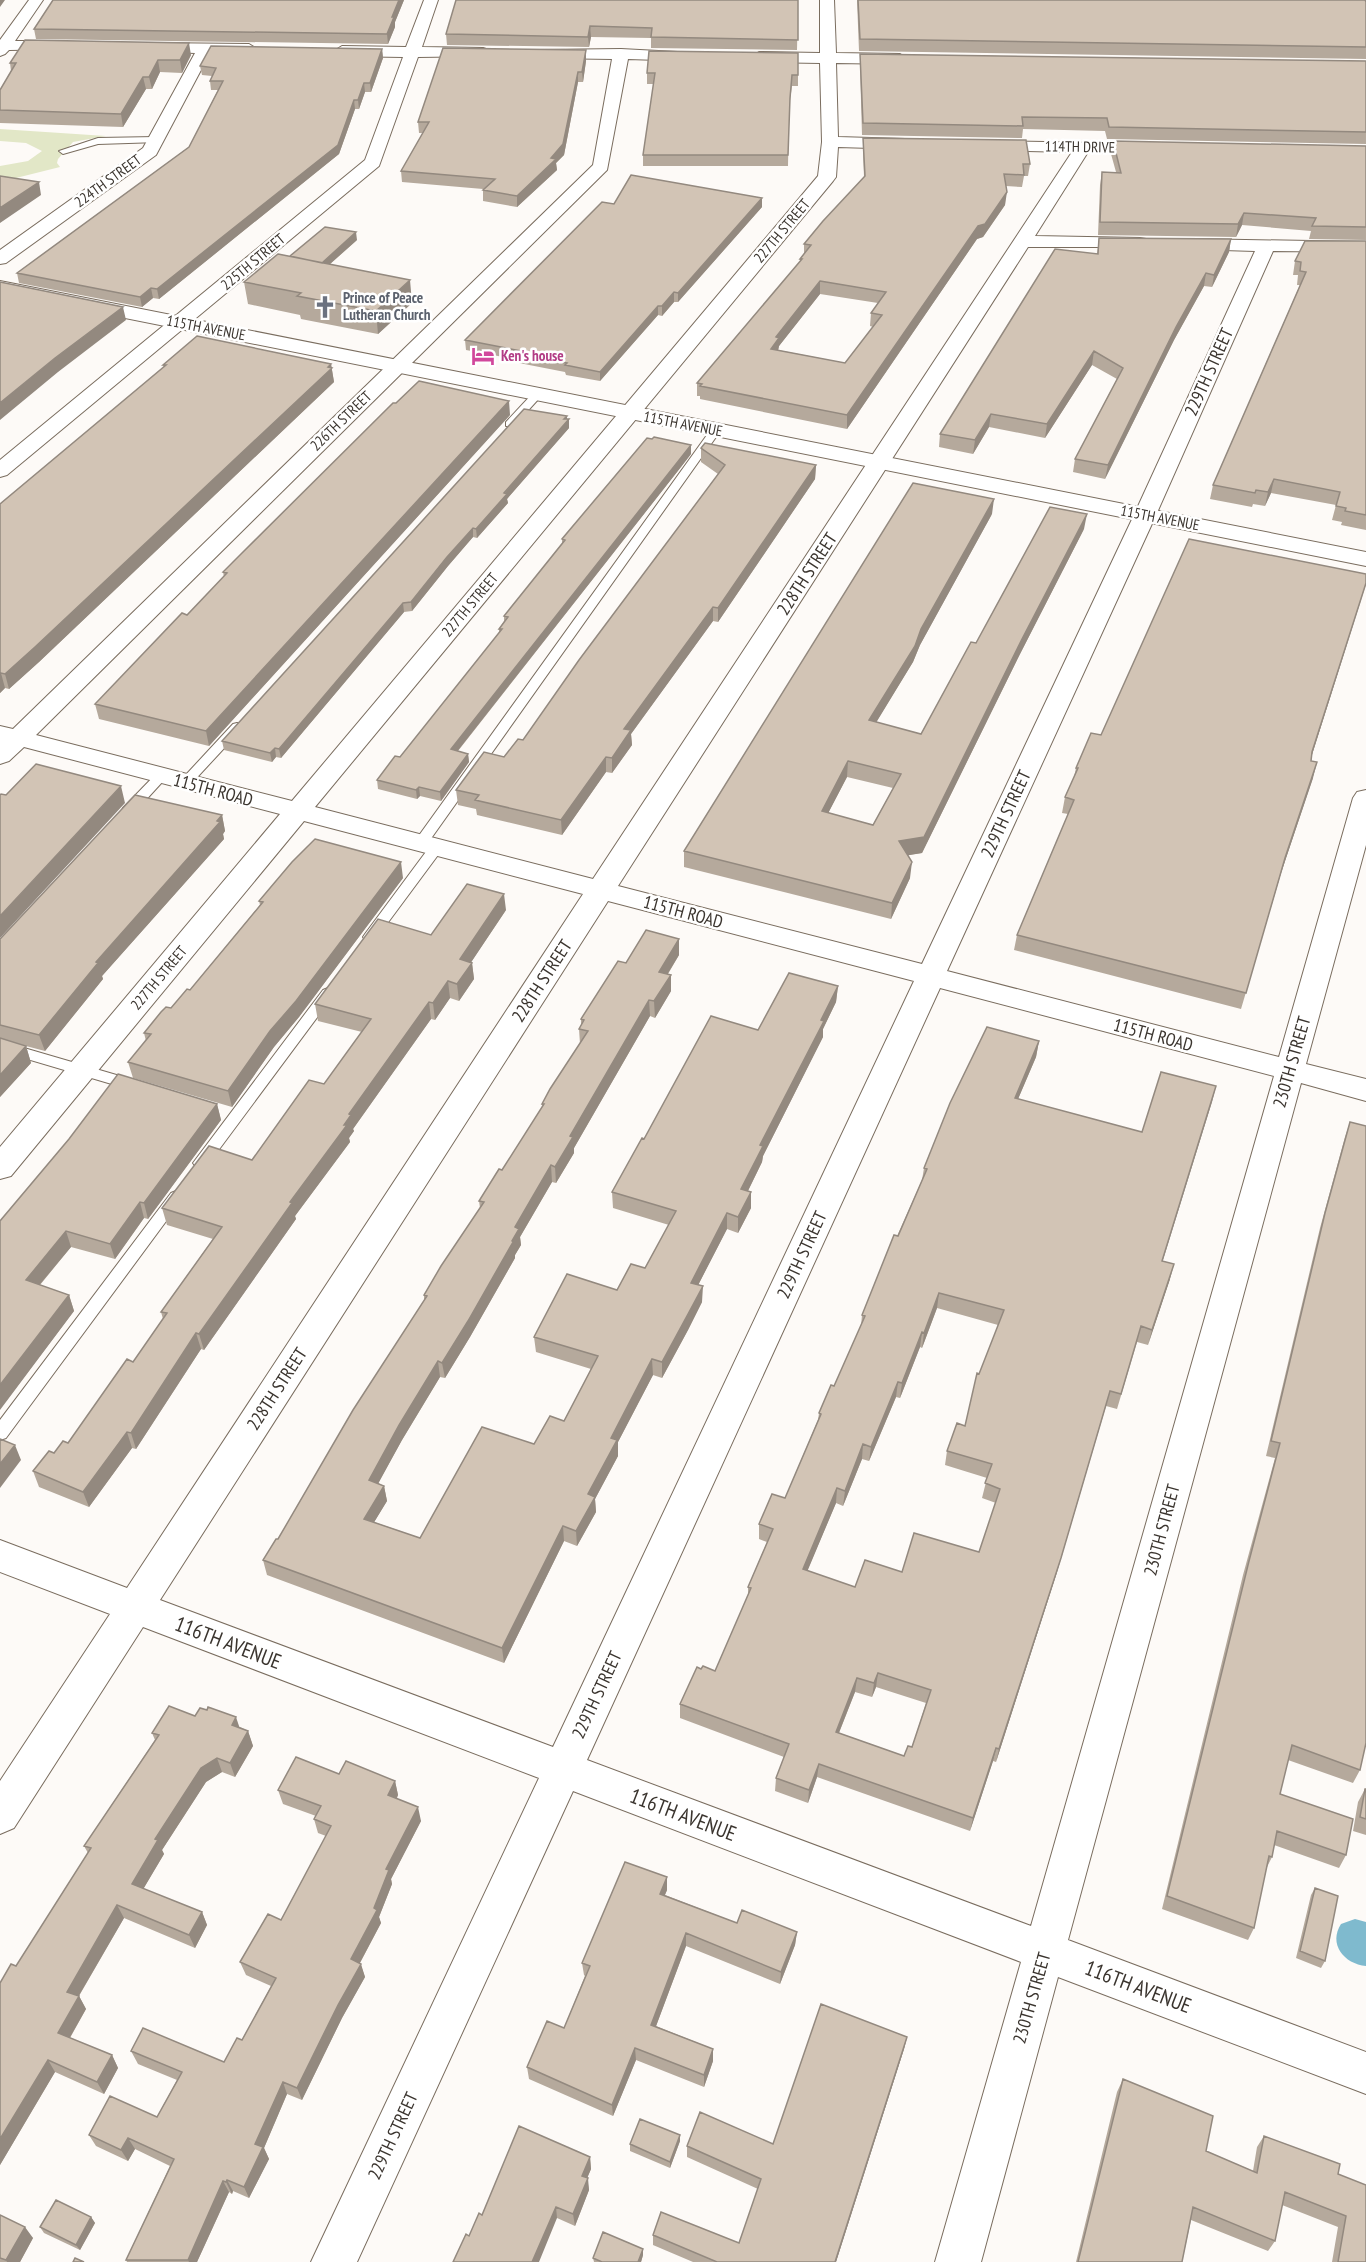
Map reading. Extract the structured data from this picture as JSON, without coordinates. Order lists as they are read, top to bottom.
{
  "streets": {
    "main road": ["115TH AVENUE"],
    "street": [
      "114TH DRIVE",
      "224TH STREET",
      "227TH STREET",
      "225TH STREET",
      "229TH STREET",
      "226TH STREET",
      "228TH STREET",
      "115TH ROAD",
      "230TH STREET",
      "116TH AVENUE"
    ]
  },
  "crossings": [
    ["114TH DRIVE", "228TH STREET"],
    ["227TH STREET", "115TH AVENUE"],
    ["227TH STREET", "115TH ROAD"],
    ["225TH STREET", "115TH AVENUE"],
    ["115TH AVENUE", "229TH STREET"],
    ["115TH AVENUE", "226TH STREET"],
    ["115TH AVENUE", "228TH STREET"],
    ["229TH STREET", "115TH ROAD"],
    ["229TH STREET", "116TH AVENUE"],
    ["226TH STREET", "115TH ROAD"],
    ["228TH STREET", "115TH ROAD"],
    ["228TH STREET", "116TH AVENUE"],
    ["115TH ROAD", "230TH STREET"],
    ["230TH STREET", "116TH AVENUE"]
  ],
  "places": {
    "church": ["Prince of Peace Lutheran Church"],
    "hotel": ["Ken's house"]
  }
}
